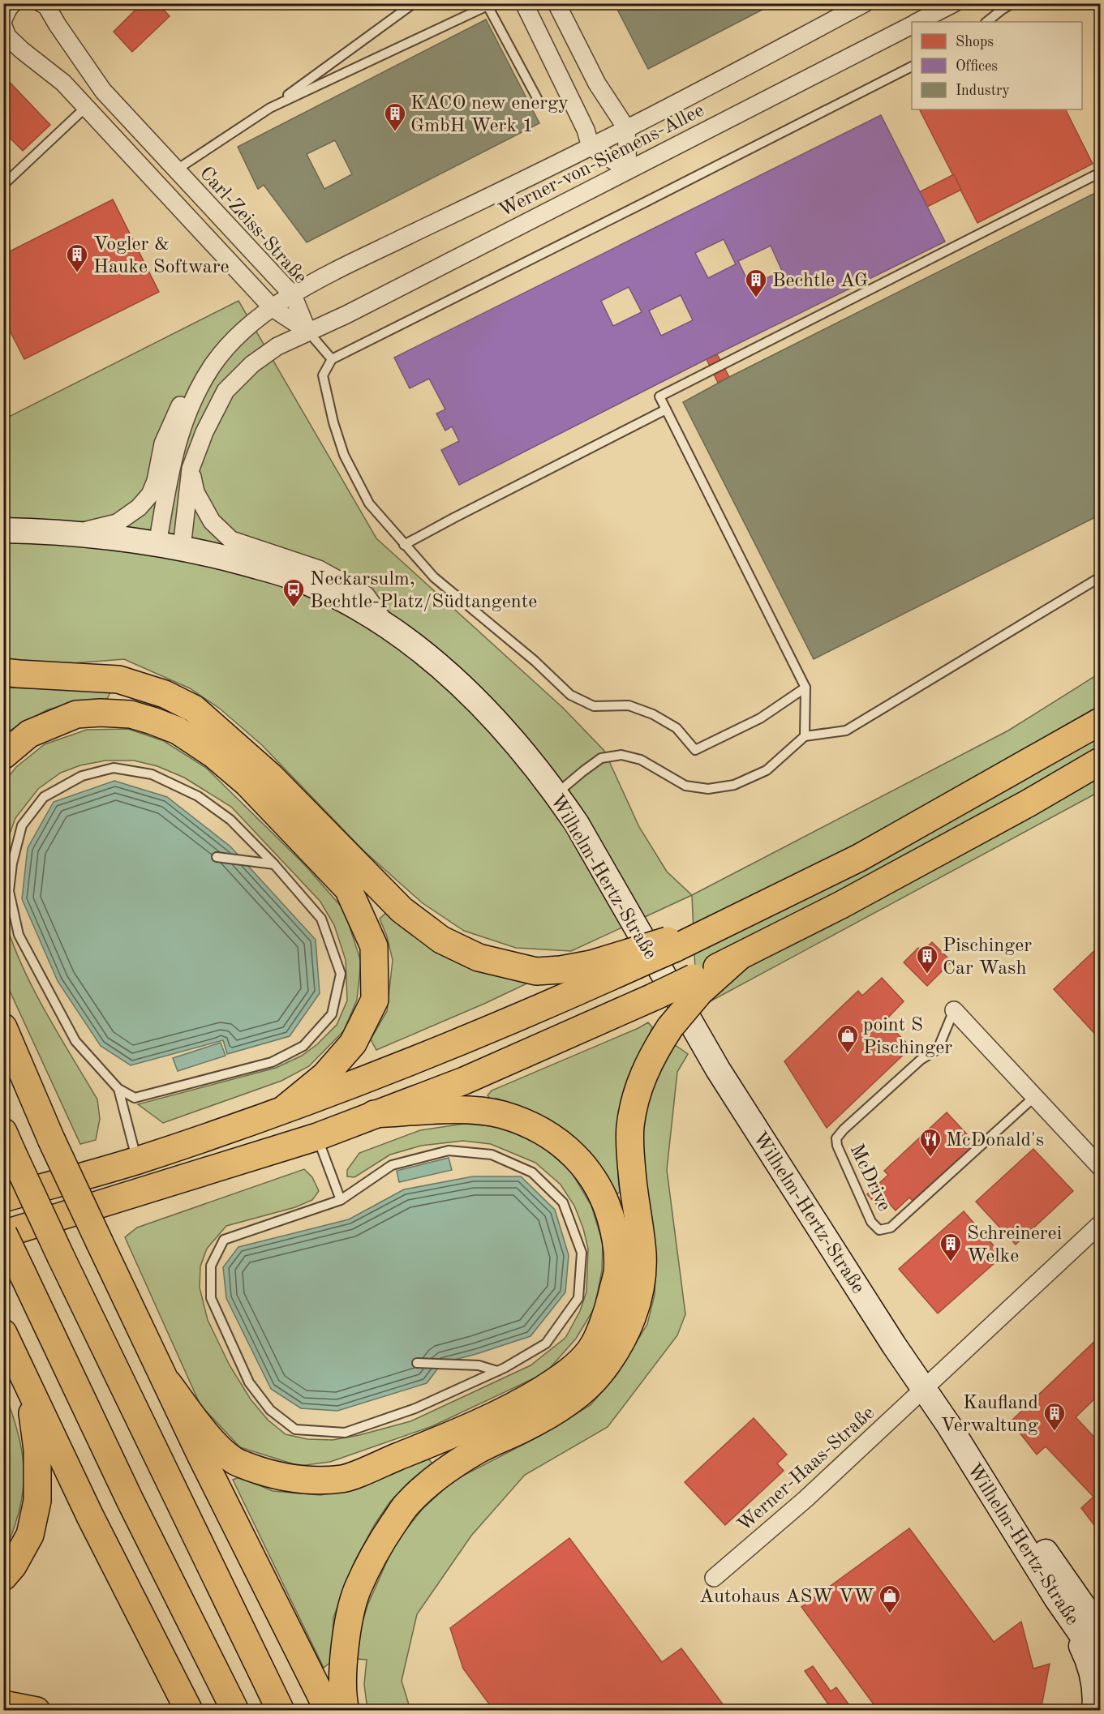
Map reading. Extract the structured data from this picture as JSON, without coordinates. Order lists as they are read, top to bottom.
{
  "streets": {
    "main road": ["Wilhelm-Hertz-Straße"],
    "street": ["Werner-von-Siemens-Allee", "Carl-Zeiss-Straße", "Werner-Haas-Straße"],
    "lane": ["McDrive"]
  },
  "crossings": [
    ["Werner-von-Siemens-Allee", "Carl-Zeiss-Straße"],
    ["Werner-von-Siemens-Allee", "Wilhelm-Hertz-Straße"],
    ["Wilhelm-Hertz-Straße", "Werner-Haas-Straße"]
  ],
  "places": {
    "building": [
      "KACO new energy GmbH Werk 1",
      "Vogler & Hauke Software",
      "Bechtle AG",
      "Pischinger Car Wash",
      "Schreinerei Welke",
      "Kaufland Verwaltung"
    ],
    "bus stop": ["Neckarsulm, Bechtle-Platz/Südtangente"],
    "shop": ["point S Pischinger", "Autohaus ASW VW"],
    "restaurant": ["McDonald's"]
  },
  "legend": ["Shops", "Offices", "Industry"]
}
